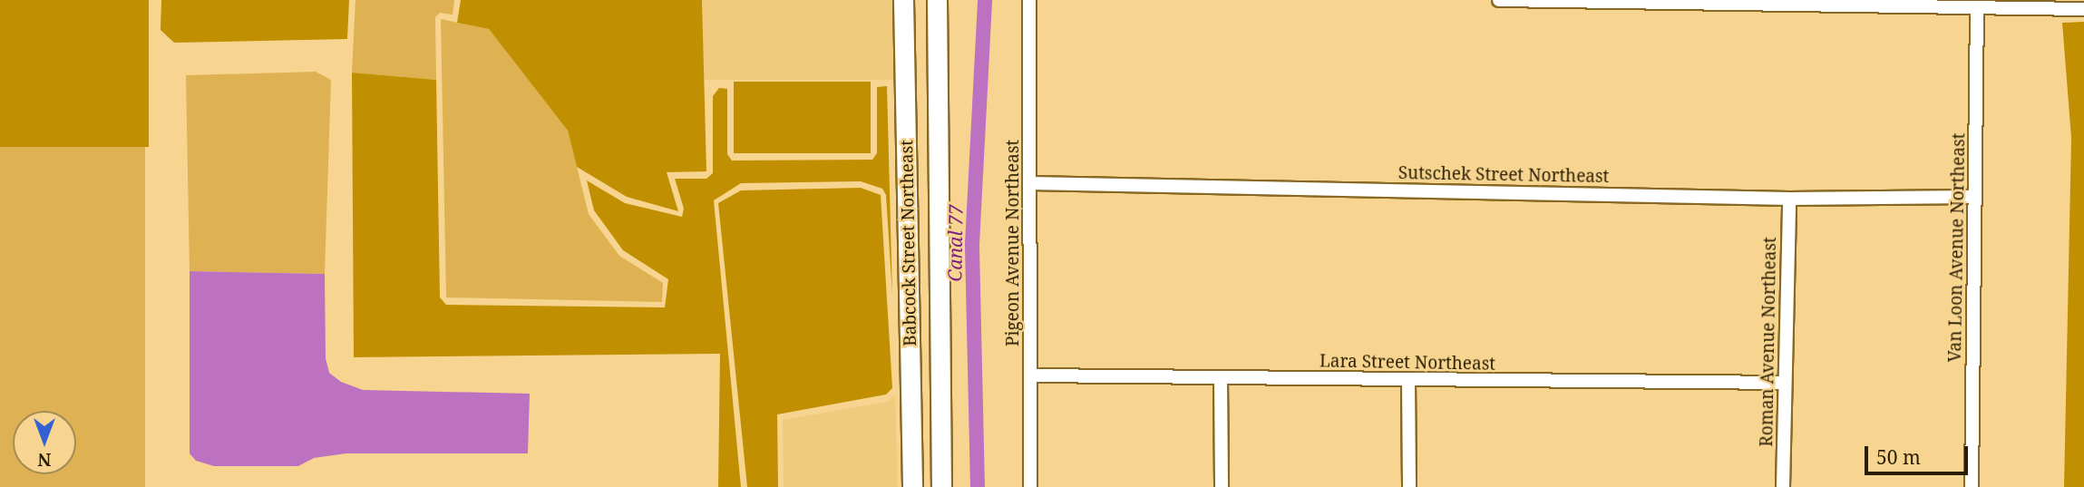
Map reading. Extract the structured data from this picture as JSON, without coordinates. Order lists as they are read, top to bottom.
{
  "streets": {
    "main road": ["Babcock Street Northeast"],
    "street": [
      "Sutschek Street Northeast",
      "Pigeon Avenue Northeast",
      "Van Loon Avenue Northeast",
      "Roman Avenue Northeast",
      "Lara Street Northeast"
    ]
  },
  "crossings": [
    ["Sutschek Street Northeast", "Pigeon Avenue Northeast"],
    ["Sutschek Street Northeast", "Van Loon Avenue Northeast"],
    ["Sutschek Street Northeast", "Roman Avenue Northeast"],
    ["Pigeon Avenue Northeast", "Lara Street Northeast"],
    ["Roman Avenue Northeast", "Lara Street Northeast"]
  ],
  "water": ["Canal 77"],
  "scale_bar": "50 m",
  "north": "bottom"
}
